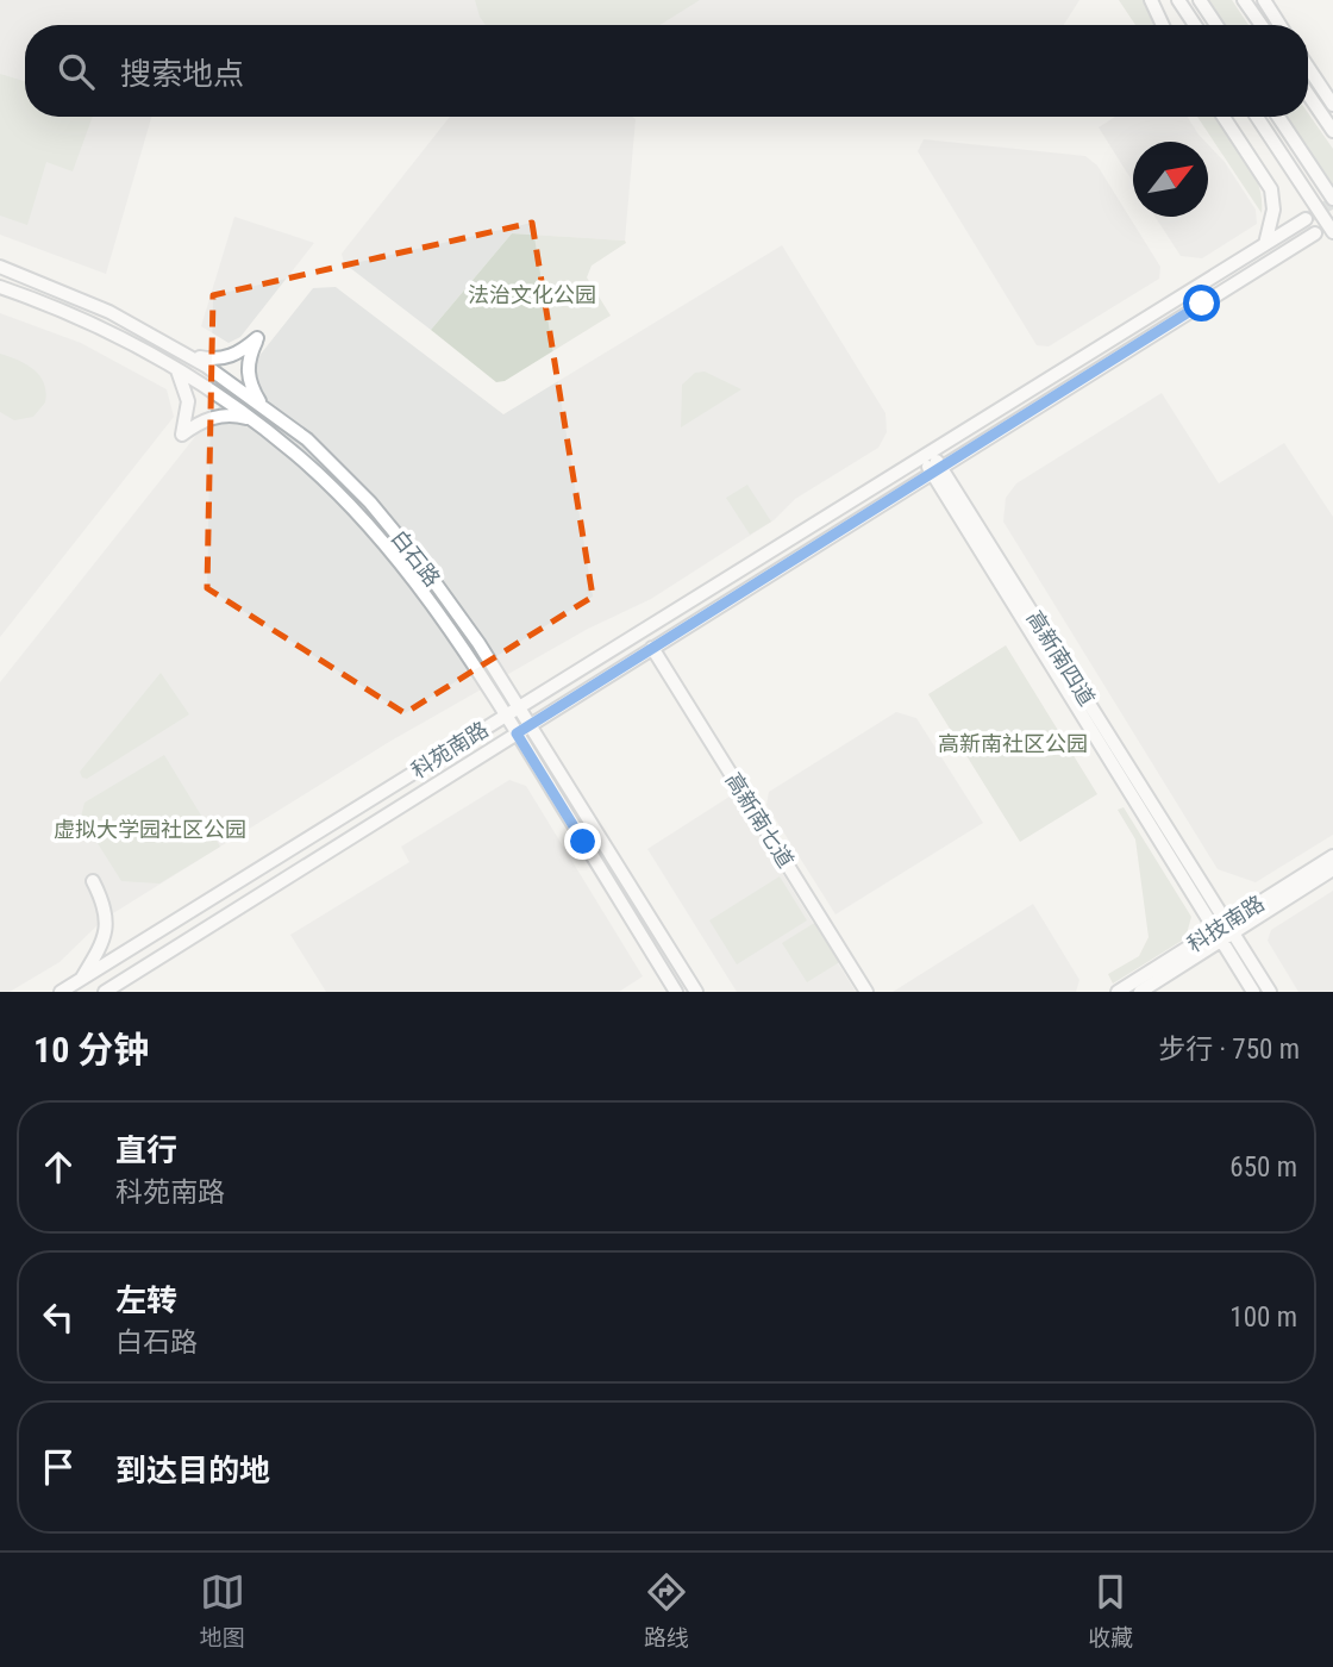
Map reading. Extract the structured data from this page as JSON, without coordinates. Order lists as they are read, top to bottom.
{
  "streets": {
    "main road": [
      "白石路",
      "高新南四道",
      "科苑南路",
      "高新南七道",
      "科技南路"
    ]
  },
  "crossings": [
    ["白石路", "科苑南路"],
    ["高新南四道", "科苑南路"],
    ["高新南四道", "科技南路"],
    ["科苑南路", "高新南七道"]
  ],
  "parks": ["法治文化公园", "高新南社区公园", "虚拟大学园社区公园"],
  "north": "top right",
  "page": {
    "search": "搜索地点",
    "heading": ["10 分钟", "步行 · 750 m"],
    "list": [
      ["直行", "科苑南路", "650 m"],
      ["左转", "白石路", "100 m"],
      "到达目的地"
    ],
    "nav": ["地图", "路线", "收藏"]
  }
}
